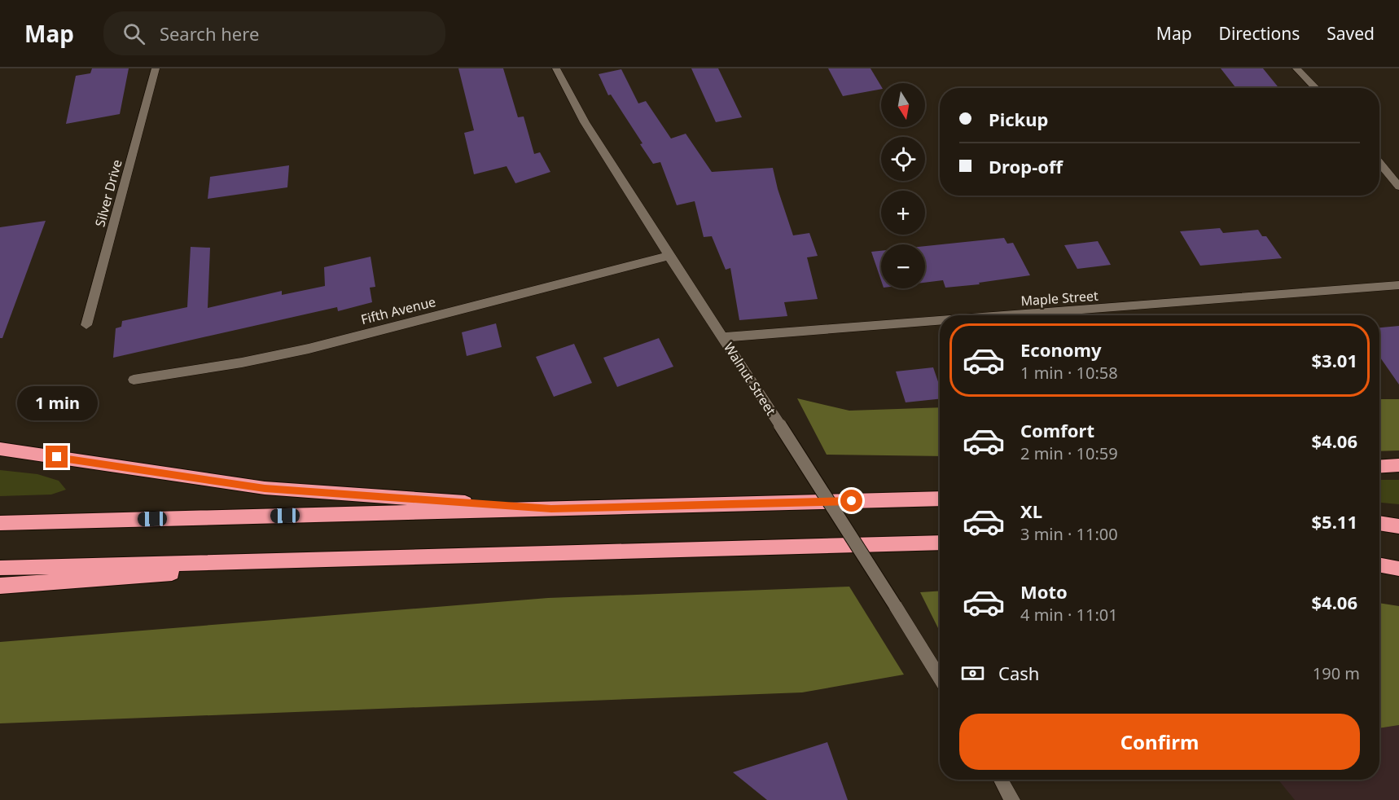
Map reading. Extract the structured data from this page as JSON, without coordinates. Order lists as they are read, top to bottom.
{
  "streets": {
    "street": [
      "Silver Drive",
      "Maple Street",
      "Fifth Avenue",
      "Walnut Street"
    ]
  },
  "crossings": [
    ["Maple Street", "Walnut Street"],
    ["Fifth Avenue", "Walnut Street"]
  ],
  "north": "bottom",
  "page": {
    "header": "Map",
    "search": "Search here",
    "nav": ["Map", "Directions", "Saved"],
    "map_buttons": ["+", "−"],
    "banner": ["Pickup", "Drop-off"],
    "list": [
      {
        "name": "Economy",
        "note": "1 min · 10:58",
        "value": "$3.01"
      },
      {
        "name": "Comfort",
        "note": "2 min · 10:59",
        "value": "$4.06"
      },
      {
        "name": "XL",
        "note": "3 min · 11:00",
        "value": "$5.11"
      },
      {
        "name": "Moto",
        "note": "4 min · 11:01",
        "value": "$4.06"
      }
    ],
    "bubble": "1 min",
    "pay": ["Cash", "190 m"],
    "buttons": "Confirm"
  }
}
